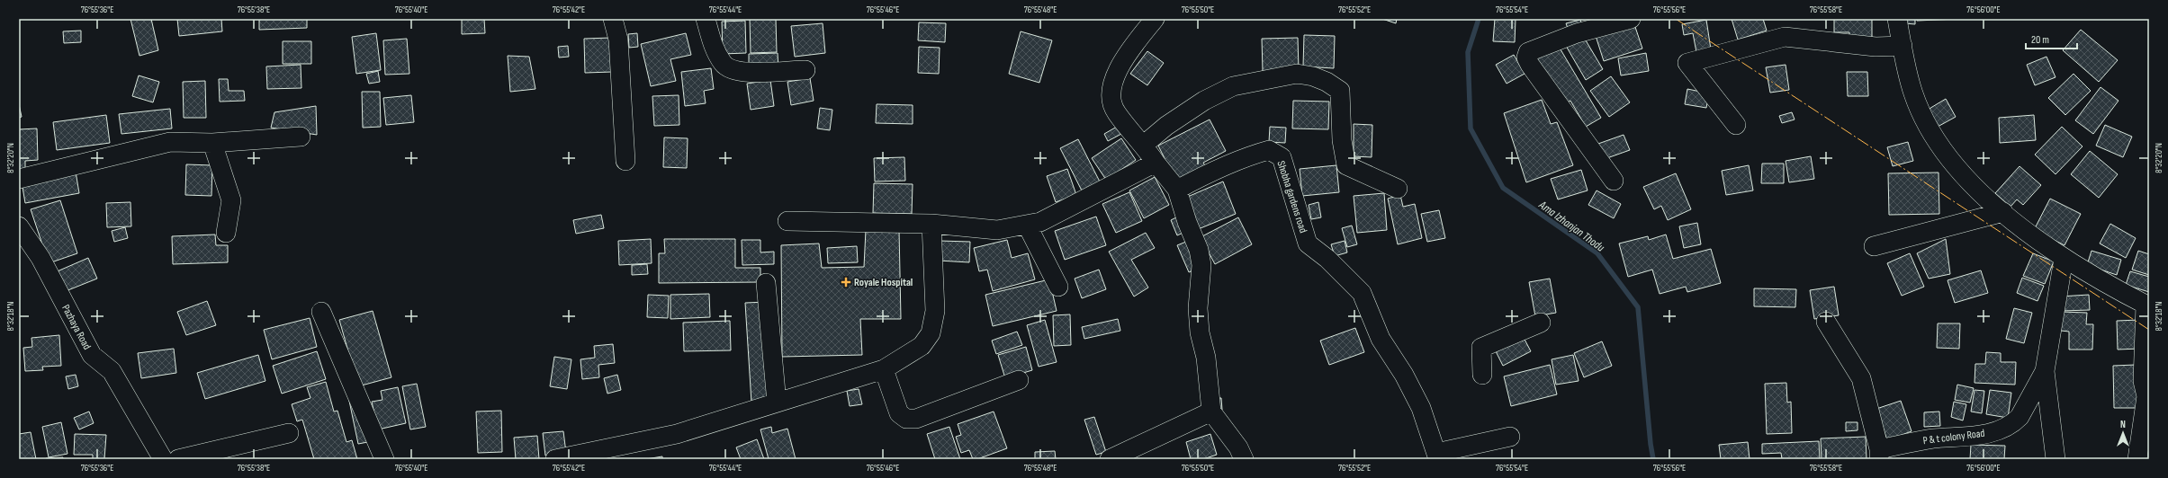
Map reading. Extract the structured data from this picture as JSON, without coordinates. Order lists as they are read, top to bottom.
{
  "streets": {
    "street": ["Shobha gardens road", "Pazhaya Road", "P & t colony Road"]
  },
  "water": ["Ama Izhanjan Thodu"],
  "places": {
    "health": ["Royale Hospital"]
  },
  "scale_bar": "20 m",
  "north": "top",
  "coordinates": [
    "76°55'36\"E",
    "76°55'38\"E",
    "76°55'40\"E",
    "76°55'42\"E",
    "76°55'44\"E",
    "76°55'46\"E",
    "76°55'48\"E",
    "76°55'50\"E",
    "76°55'52\"E",
    "76°55'54\"E",
    "76°55'56\"E",
    "76°55'58\"E",
    "76°56'00\"E",
    "8°32'20\"N",
    "8°32'18\"N"
  ]
}
